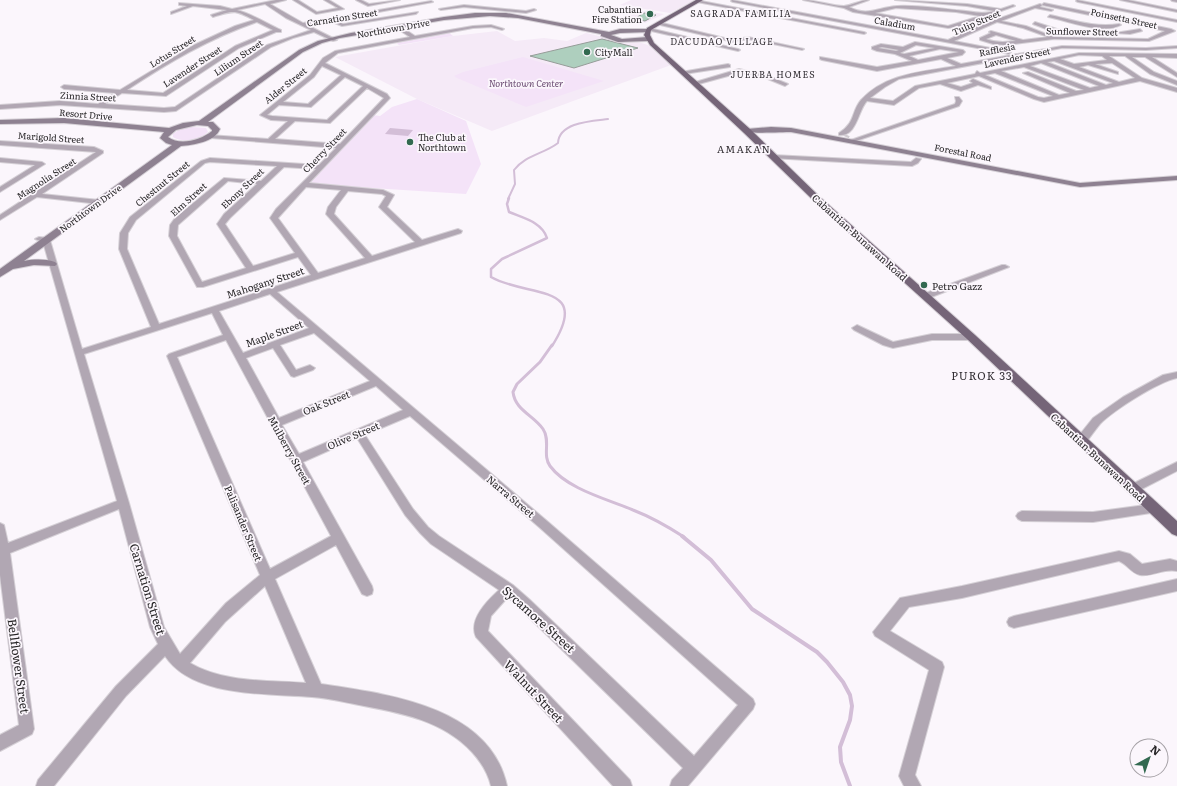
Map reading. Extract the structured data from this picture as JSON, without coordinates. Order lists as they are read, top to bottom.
{
  "streets": {
    "main road": ["Cabantian-Bunawan Road"],
    "street": [
      "Carnation Street",
      "Poinsetta Street",
      "Tulip Street",
      "Caladium",
      "Northtown Drive",
      "Sunflower Street",
      "Rafflesia",
      "Lotus Street",
      "Lilium Street",
      "Lavender Street",
      "Alder Street",
      "Zinnia Street",
      "Resort Drive",
      "Marigold Street",
      "Cherry Street",
      "Forestal Road",
      "Magnolia Street",
      "Chestnut Street",
      "Ebony Street",
      "Elm Street",
      "Mahogany Street",
      "Maple Street",
      "Oak Street",
      "Olive Street",
      "Mulberry Street",
      "Narra Street",
      "Palisander Street",
      "Sycamore Street",
      "Bellflower Street",
      "Walnut Street"
    ]
  },
  "crossings": [
    ["Carnation Street", "Northtown Drive"],
    ["Carnation Street", "Mahogany Street"],
    ["Carnation Street", "Palisander Street"],
    ["Poinsetta Street", "Tulip Street"],
    ["Poinsetta Street", "Sunflower Street"],
    ["Tulip Street", "Caladium"],
    ["Caladium", "Rafflesia"],
    ["Northtown Drive", "Cabantian-Bunawan Road"],
    ["Rafflesia", "Lavender Street"],
    ["Rafflesia", "Forestal Road"],
    ["Lotus Street", "Lavender Street"],
    ["Lotus Street", "Zinnia Street"],
    ["Lilium Street", "Zinnia Street"],
    ["Alder Street", "Cherry Street"],
    ["Marigold Street", "Magnolia Street"],
    ["Cherry Street", "Chestnut Street"],
    ["Cherry Street", "Elm Street"],
    ["Cherry Street", "Mahogany Street"],
    ["Forestal Road", "Cabantian-Bunawan Road"],
    ["Chestnut Street", "Ebony Street"],
    ["Chestnut Street", "Mahogany Street"],
    ["Ebony Street", "Elm Street"],
    ["Mahogany Street", "Mulberry Street"],
    ["Mahogany Street", "Narra Street"],
    ["Maple Street", "Mulberry Street"],
    ["Maple Street", "Narra Street"],
    ["Oak Street", "Mulberry Street"],
    ["Oak Street", "Narra Street"],
    ["Olive Street", "Mulberry Street"],
    ["Olive Street", "Narra Street"],
    ["Olive Street", "Sycamore Street"],
    ["Mulberry Street", "Palisander Street"],
    ["Narra Street", "Sycamore Street"],
    ["Sycamore Street", "Walnut Street"]
  ],
  "districts": [
    "SAGRADA FAMILIA",
    "DACUDAO VILLAGE",
    "JUERBA HOMES",
    "AMAKAN",
    "PUROK 33"
  ],
  "parks": ["Northtown Center"],
  "places": [
    "Cabantian Fire Station",
    "CityMall",
    "The Club at Northtown",
    "Petro Gazz"
  ],
  "north": "top right"
}
